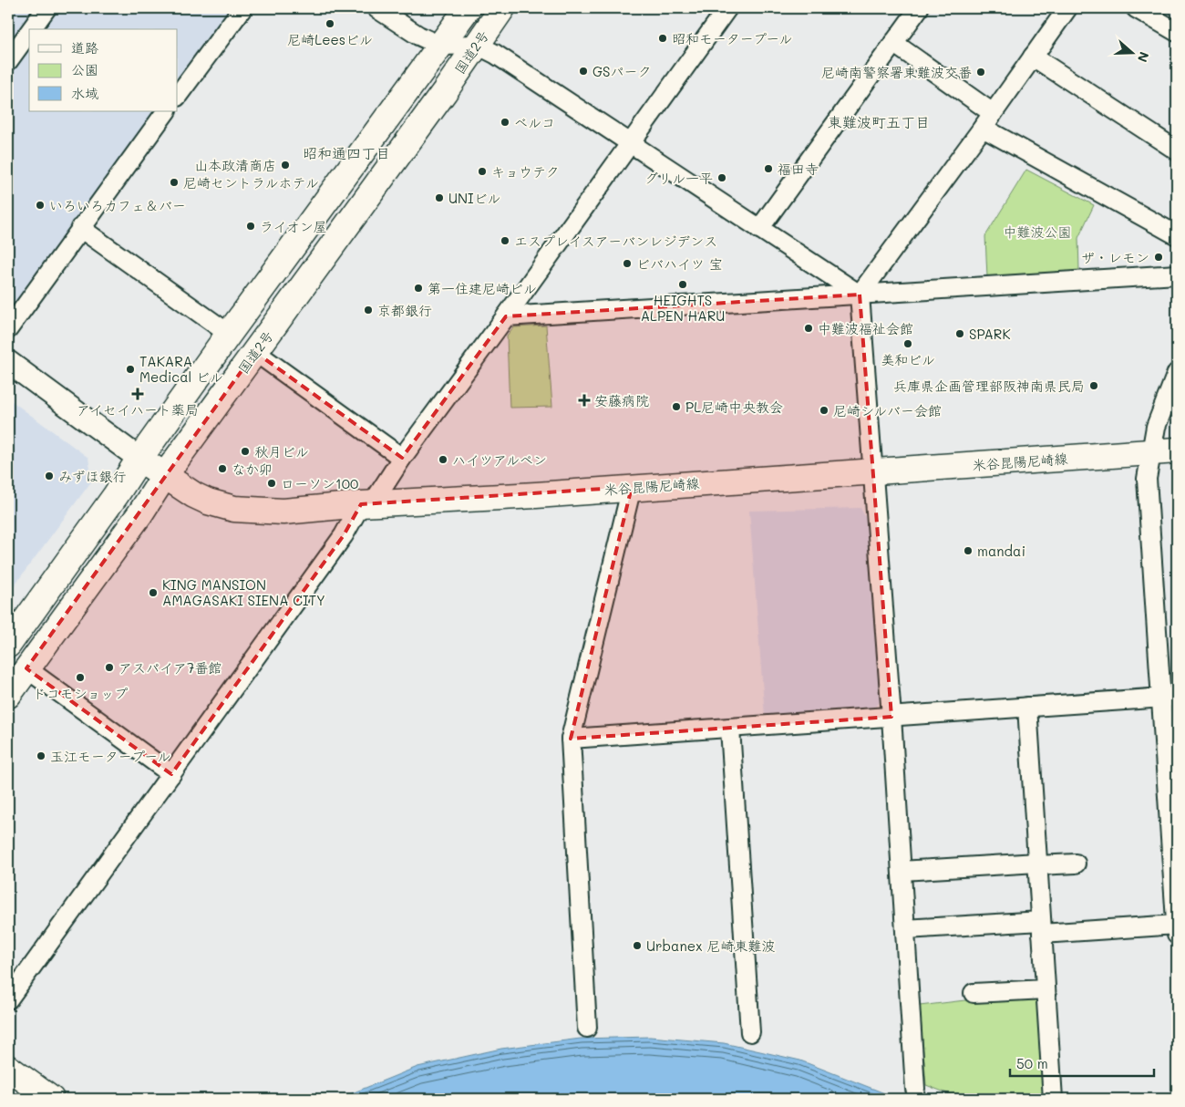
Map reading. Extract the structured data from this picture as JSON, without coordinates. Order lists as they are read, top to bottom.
{
  "streets": {
    "main road": ["国道2号", "米谷昆陽尼崎線"]
  },
  "crossings": [
    ["国道2号", "米谷昆陽尼崎線"]
  ],
  "districts": ["東難波町五丁目", "昭和通四丁目"],
  "parks": ["中難波公園"],
  "places": {
    "other": [
      "尼崎Leesビル",
      "昭和モータープール",
      "GSパーク",
      "尼崎南警察署東難波交番",
      "ベルコ",
      "山本政清商店",
      "福田寺",
      "キョウテク",
      "グリル一平",
      "尼崎セントラルホテル",
      "UNIビル",
      "いろいろカフェ＆バー",
      "ライオン屋",
      "エスプレイスアーバンレジデンス",
      "ザ・レモン",
      "ビバハイツ 宝",
      "HEIGHTS ALPEN HARU",
      "第一住建尼崎ビル",
      "京都銀行",
      "中難波福祉会館",
      "SPARK",
      "美和ビル",
      "TAKARA Medical ビル",
      "兵庫県企画管理部阪神南県民局",
      "PL尼崎中央教会",
      "尼崎シルバー会館",
      "秋月ビル",
      "ハイツアルペン",
      "なか卯",
      "みずほ銀行",
      "ローソン100",
      "mandai",
      "KING MANSION AMAGASAKI SIENA CITY",
      "アスパイア7番館",
      "ドコモショップ",
      "玉江モータープール",
      "Urbanex 尼崎東難波"
    ],
    "health": ["アイセイハート薬局", "安藤病院"]
  },
  "legend": ["道路", "公園", "水域"],
  "scale_bar": "50 m",
  "north": "right"
}
